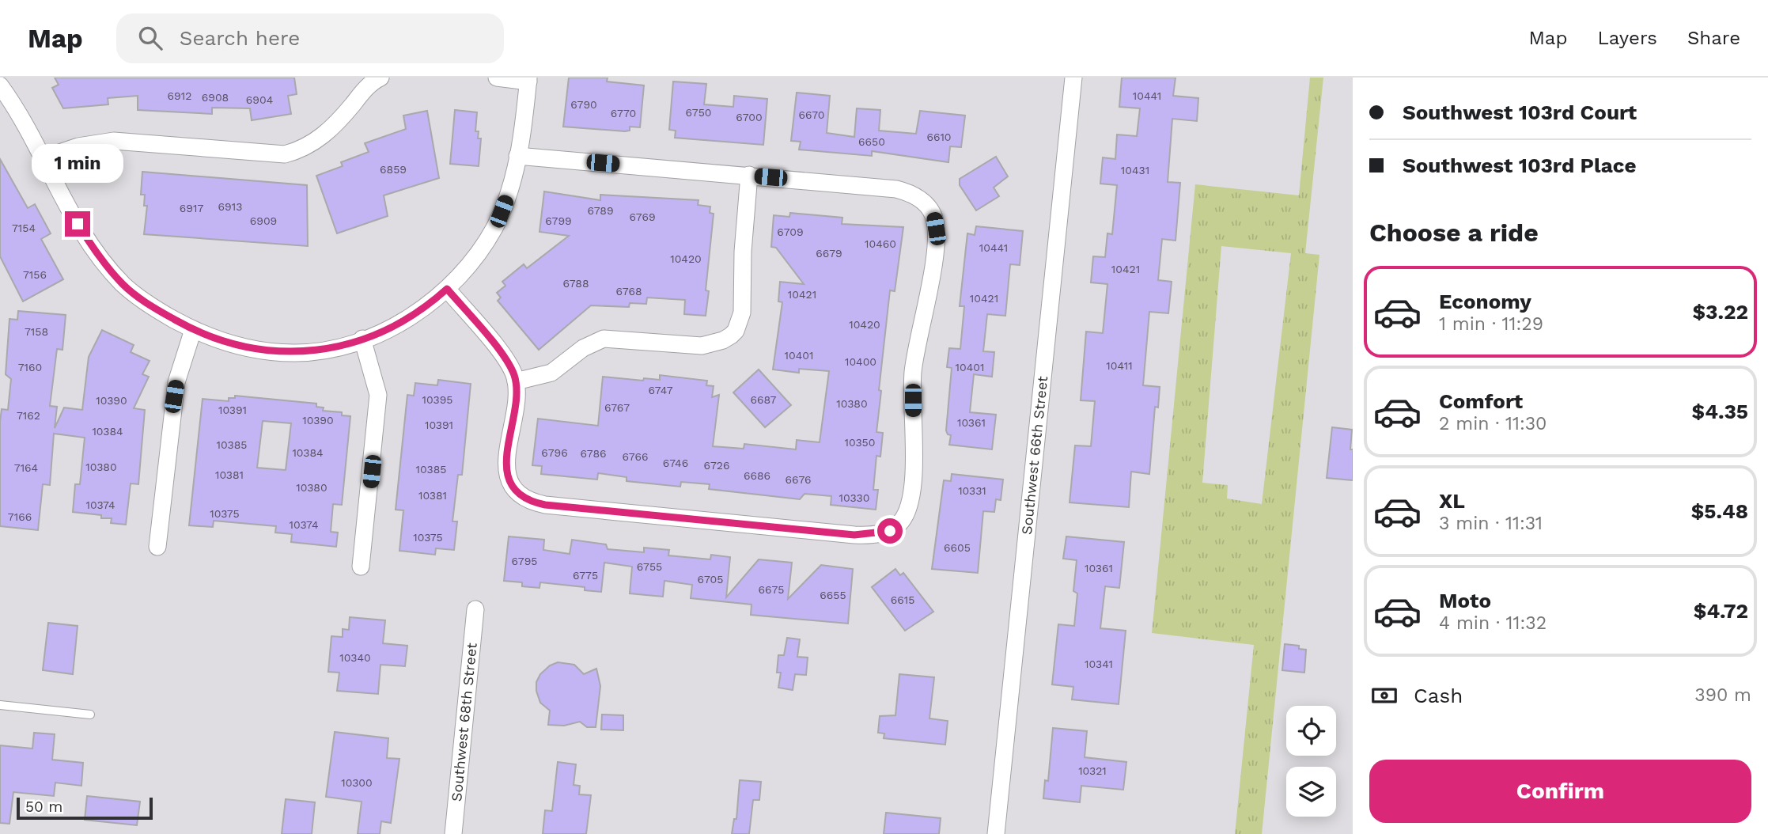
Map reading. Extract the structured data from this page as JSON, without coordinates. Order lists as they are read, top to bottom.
{
  "streets": {
    "street": ["Southwest 66th Street", "Southwest 68th Street"]
  },
  "house_numbers": [
    "6912",
    "10441",
    "6908",
    "6904",
    "6790",
    "6750",
    "6770",
    "6670",
    "6700",
    "6610",
    "6650",
    "6859",
    "10431",
    "6913",
    "6917",
    "6789",
    "6769",
    "6909",
    "6799",
    "7154",
    "6709",
    "10460",
    "10441",
    "6679",
    "10420",
    "10421",
    "7156",
    "6788",
    "6768",
    "10421",
    "10421",
    "10420",
    "7158",
    "10401",
    "10400",
    "10411",
    "7160",
    "10401",
    "6747",
    "10395",
    "6687",
    "10390",
    "10380",
    "6767",
    "10391",
    "7162",
    "10390",
    "10361",
    "10391",
    "10384",
    "10350",
    "10385",
    "10384",
    "6796",
    "6786",
    "6766",
    "6746",
    "6726",
    "10380",
    "7164",
    "10385",
    "10381",
    "6686",
    "6676",
    "10380",
    "10331",
    "10381",
    "10330",
    "10374",
    "10375",
    "7166",
    "10374",
    "10375",
    "6605",
    "6795",
    "6755",
    "10361",
    "6775",
    "6705",
    "6675",
    "6655",
    "6615",
    "10340",
    "10341",
    "10321",
    "10300"
  ],
  "scale_bar": "50 m",
  "page": {
    "header": "Map",
    "search": "Search here",
    "nav": ["Map", "Layers", "Share"],
    "banner": ["Southwest 103rd Court", "Southwest 103rd Place"],
    "bubble": "1 min",
    "heading": "Choose a ride",
    "list": [
      {
        "name": "Economy",
        "note": "1 min · 11:29",
        "value": "$3.22"
      },
      {
        "name": "Comfort",
        "note": "2 min · 11:30",
        "value": "$4.35"
      },
      {
        "name": "XL",
        "note": "3 min · 11:31",
        "value": "$5.48"
      },
      {
        "name": "Moto",
        "note": "4 min · 11:32",
        "value": "$4.72"
      }
    ],
    "pay": ["Cash", "390 m"],
    "buttons": "Confirm",
    "scale": "50 m"
  }
}
